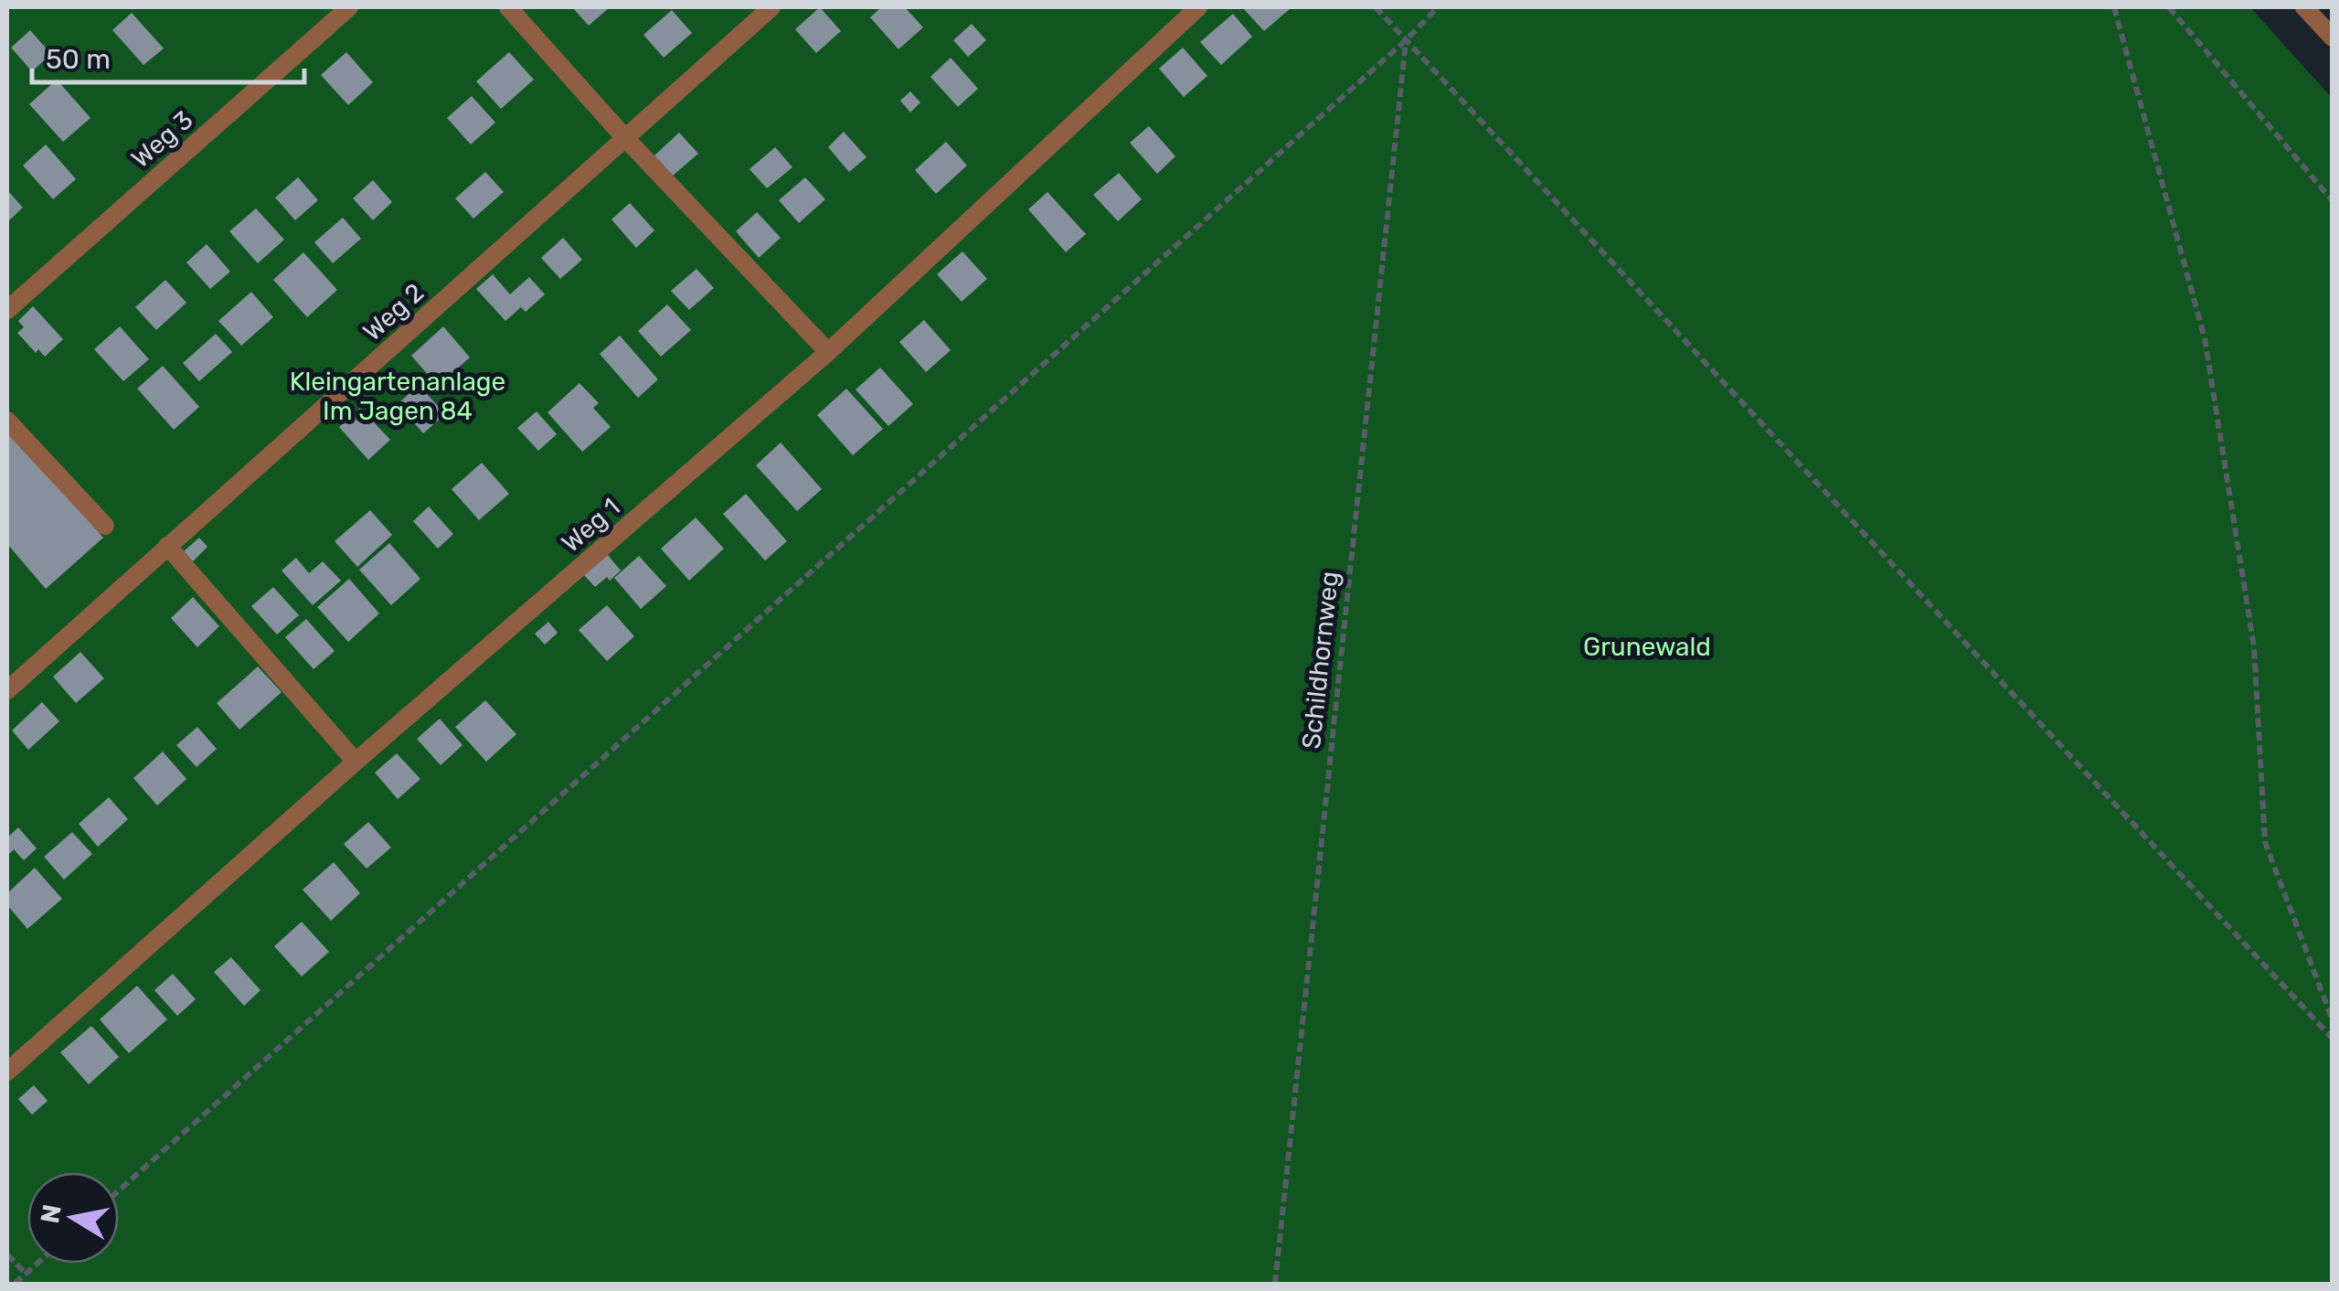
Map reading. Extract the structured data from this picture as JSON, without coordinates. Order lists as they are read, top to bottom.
{
  "streets": {
    "lane": ["Weg 3", "Weg 2", "Weg 1"],
    "path": ["Schildhornweg"]
  },
  "parks": ["Kleingartenanlage Im Jagen 84", "Grunewald"],
  "scale_bar": "50 m",
  "north": "left"
}
